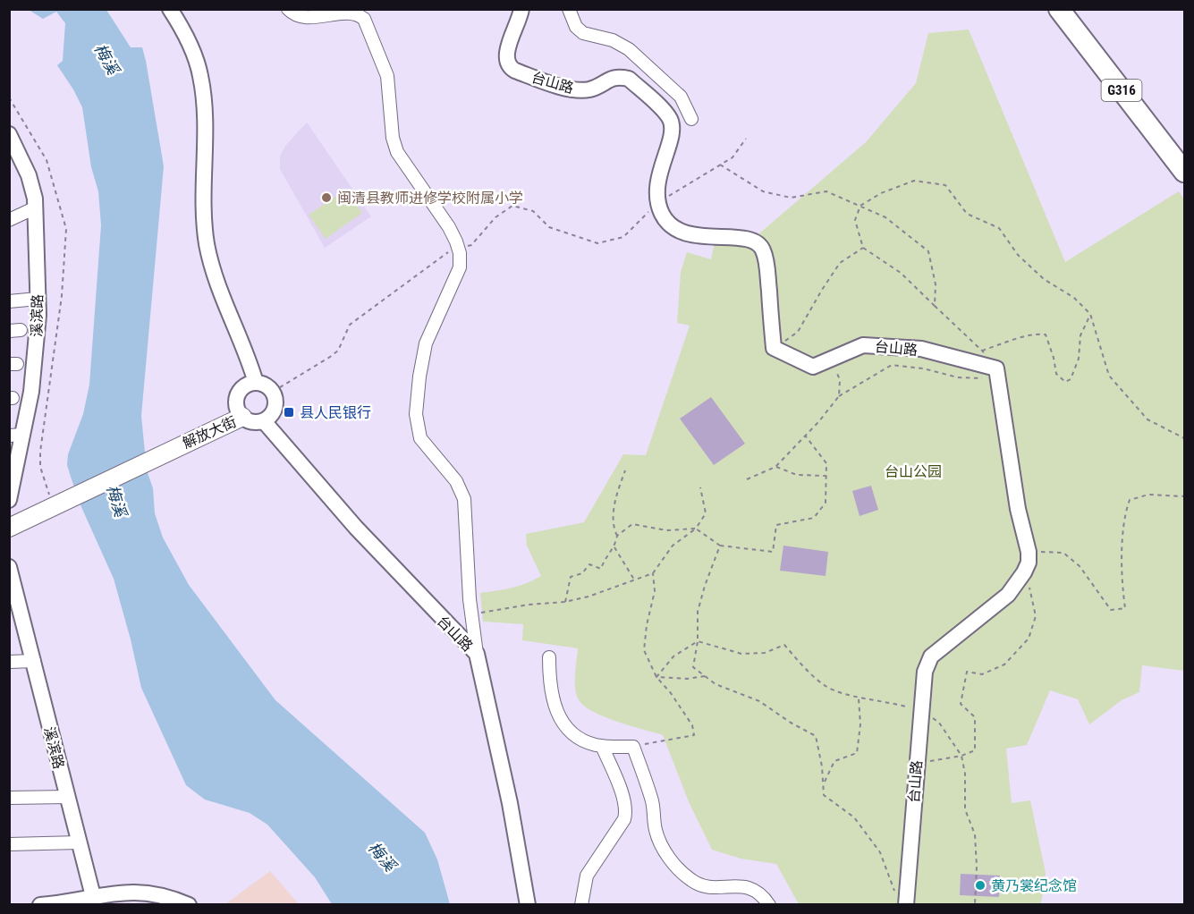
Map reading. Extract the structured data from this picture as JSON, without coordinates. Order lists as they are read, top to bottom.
{
  "streets": {
    "highway": ["G316"],
    "main road": ["解放大街"],
    "street": ["台山路", "溪滨路"]
  },
  "crossings": [
    ["台山路", "解放大街"]
  ],
  "water": ["梅溪"],
  "parks": ["台山公园"],
  "places": {
    "other": ["闽清县教师进修学校附属小学", "黄乃裳纪念馆"],
    "transit": ["县人民银行"]
  }
}
